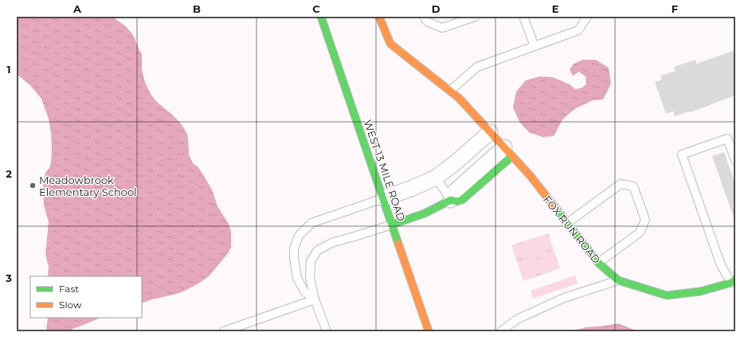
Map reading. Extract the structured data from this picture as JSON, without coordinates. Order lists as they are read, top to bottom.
{
  "streets": {
    "street": ["WEST 13 MILE ROAD", "FOX RUN ROAD"]
  },
  "places": ["Meadowbrook Elementary School"],
  "legend": ["Fast", "Slow"],
  "grid": {
    "columns": [
      "A",
      "B",
      "C",
      "D",
      "E",
      "F"
    ],
    "rows": ["1", "2", "3"]
  }
}
